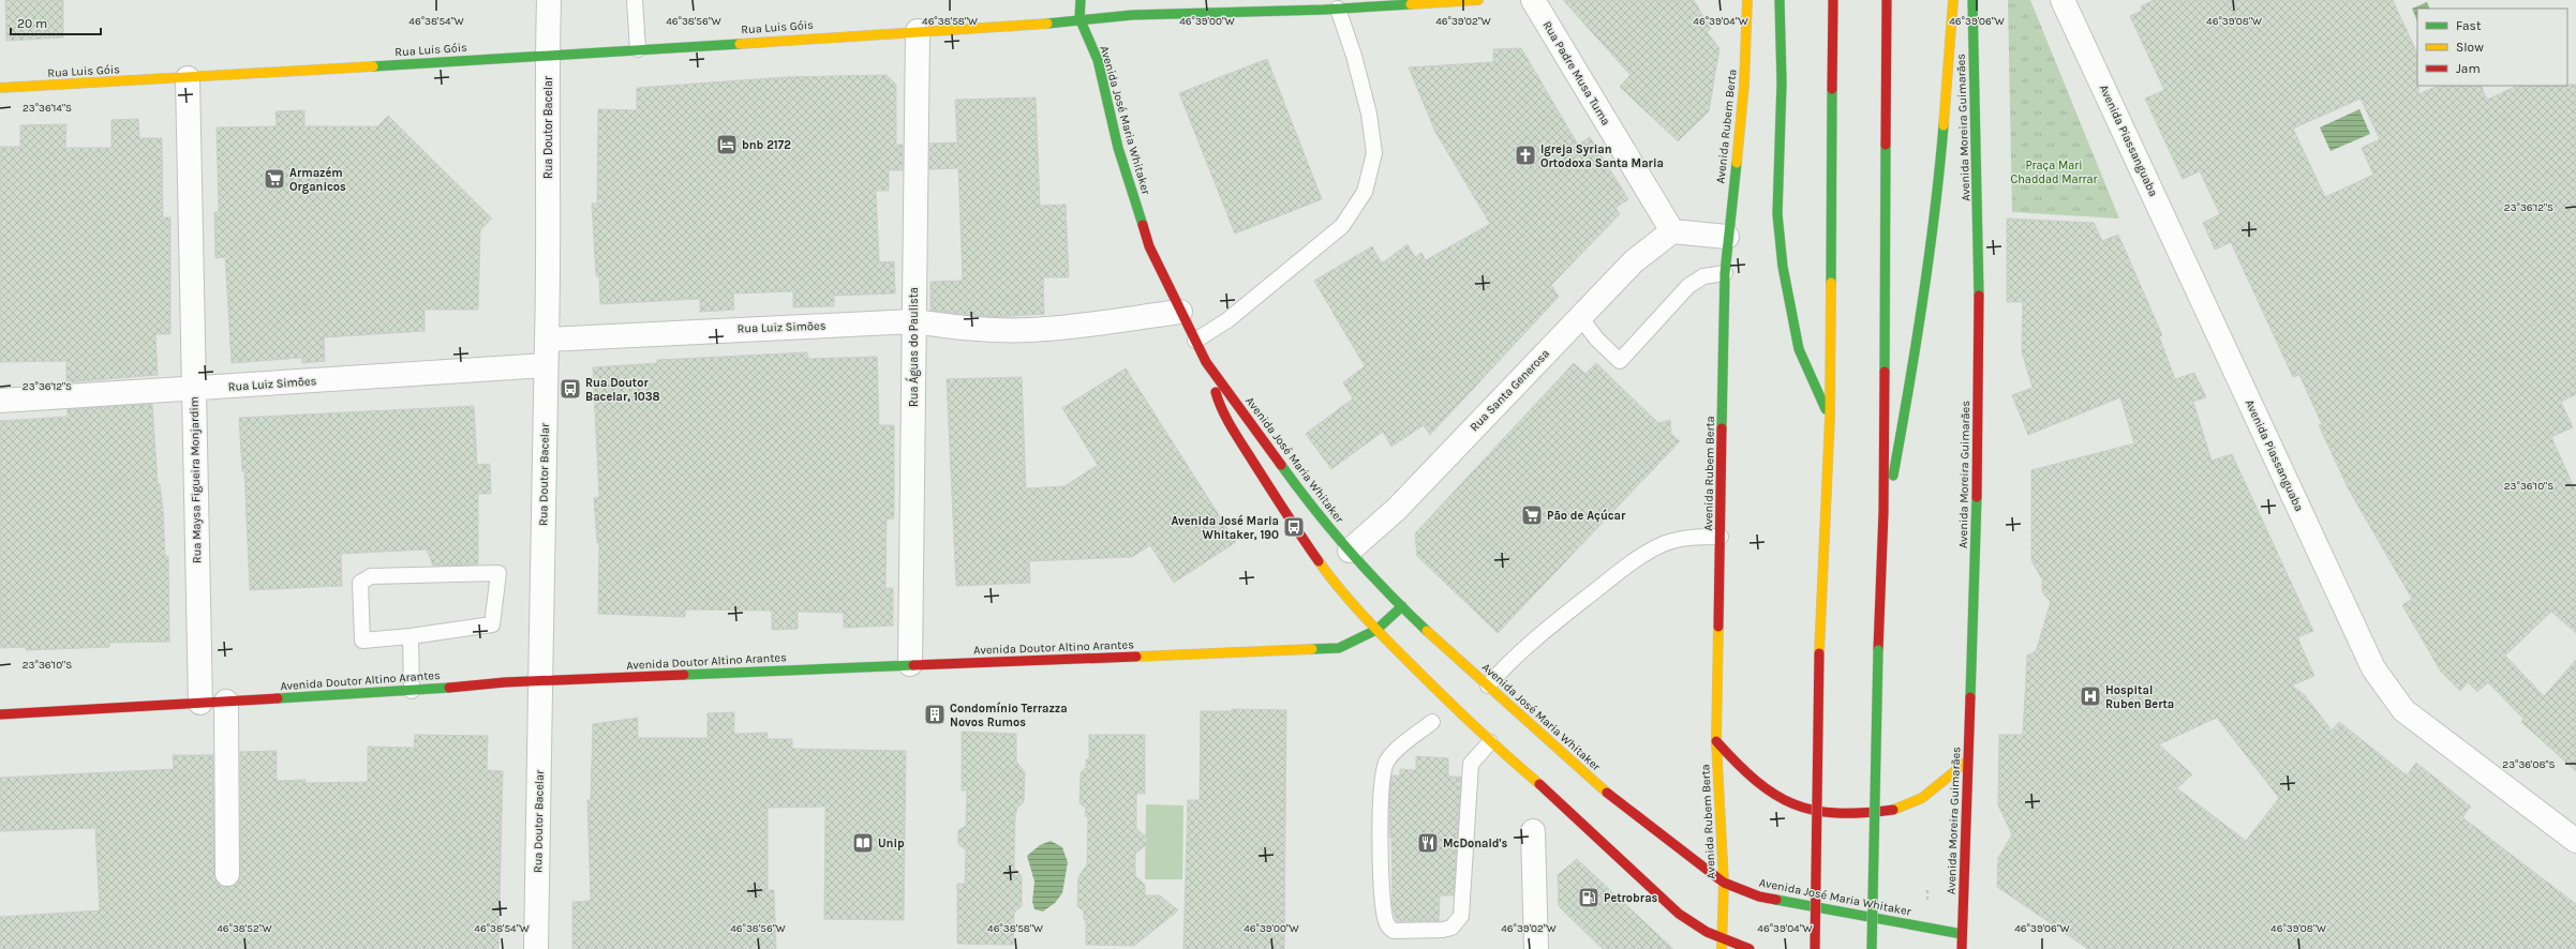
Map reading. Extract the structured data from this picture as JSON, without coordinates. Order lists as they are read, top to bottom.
{
  "streets": {
    "main road": [
      "Rua Luis Góis",
      "Avenida José Maria Whitaker",
      "Avenida Rubem Berta",
      "Avenida Moreira Guimarães",
      "Avenida Doutor Altino Arantes"
    ],
    "street": [
      "Rua Padre Musa Tuma",
      "Rua Doutor Bacelar",
      "Avenida Piassanguaba",
      "Rua Luiz Simões",
      "Rua Águas do Paulista",
      "Rua Santa Generosa",
      "Rua Maysa Figueira Monjardim"
    ]
  },
  "crossings": [
    ["Rua Luis Góis", "Avenida José Maria Whitaker"],
    ["Rua Luis Góis", "Rua Doutor Bacelar"],
    ["Rua Luis Góis", "Rua Águas do Paulista"],
    ["Rua Luis Góis", "Rua Maysa Figueira Monjardim"],
    ["Rua Padre Musa Tuma", "Rua Santa Generosa"],
    ["Avenida José Maria Whitaker", "Avenida Rubem Berta"],
    ["Avenida José Maria Whitaker", "Avenida Moreira Guimarães"],
    ["Avenida José Maria Whitaker", "Rua Luiz Simões"],
    ["Avenida José Maria Whitaker", "Rua Santa Generosa"],
    ["Avenida José Maria Whitaker", "Avenida Doutor Altino Arantes"],
    ["Rua Doutor Bacelar", "Rua Luiz Simões"],
    ["Rua Doutor Bacelar", "Avenida Doutor Altino Arantes"],
    ["Rua Luiz Simões", "Rua Águas do Paulista"],
    ["Rua Luiz Simões", "Rua Maysa Figueira Monjardim"],
    ["Rua Águas do Paulista", "Avenida Doutor Altino Arantes"],
    ["Rua Maysa Figueira Monjardim", "Avenida Doutor Altino Arantes"]
  ],
  "parks": ["Praça Mari Chaddad Marrar"],
  "places": {
    "hotel": ["bnb 2172"],
    "church": ["Igreja Syrian Ortodoxa Santa Maria"],
    "supermarket": ["Armazém Organicos", "Pão de Açúcar"],
    "bus stop": ["Rua Doutor Bacelar, 1038", "Avenida José Maria Whitaker, 190"],
    "hospital": ["Hospital Ruben Berta"],
    "building": ["Condomínio Terrazza Novos Rumos"],
    "library": ["Unip"],
    "restaurant": ["McDonald's"],
    "fuel station": ["Petrobras"]
  },
  "legend": ["Fast", "Slow", "Jam"],
  "scale_bar": "20 m",
  "coordinates": [
    "46°38'54\"W",
    "46°38'56\"W",
    "46°38'58\"W",
    "46°39'00\"W",
    "46°39'02\"W",
    "46°39'04\"W",
    "46°39'06\"W",
    "46°39'08\"W",
    "23°36'14\"S",
    "23°36'12\"S",
    "23°36'10\"S",
    "23°36'08\"S",
    "46°38'52\"W"
  ]
}
